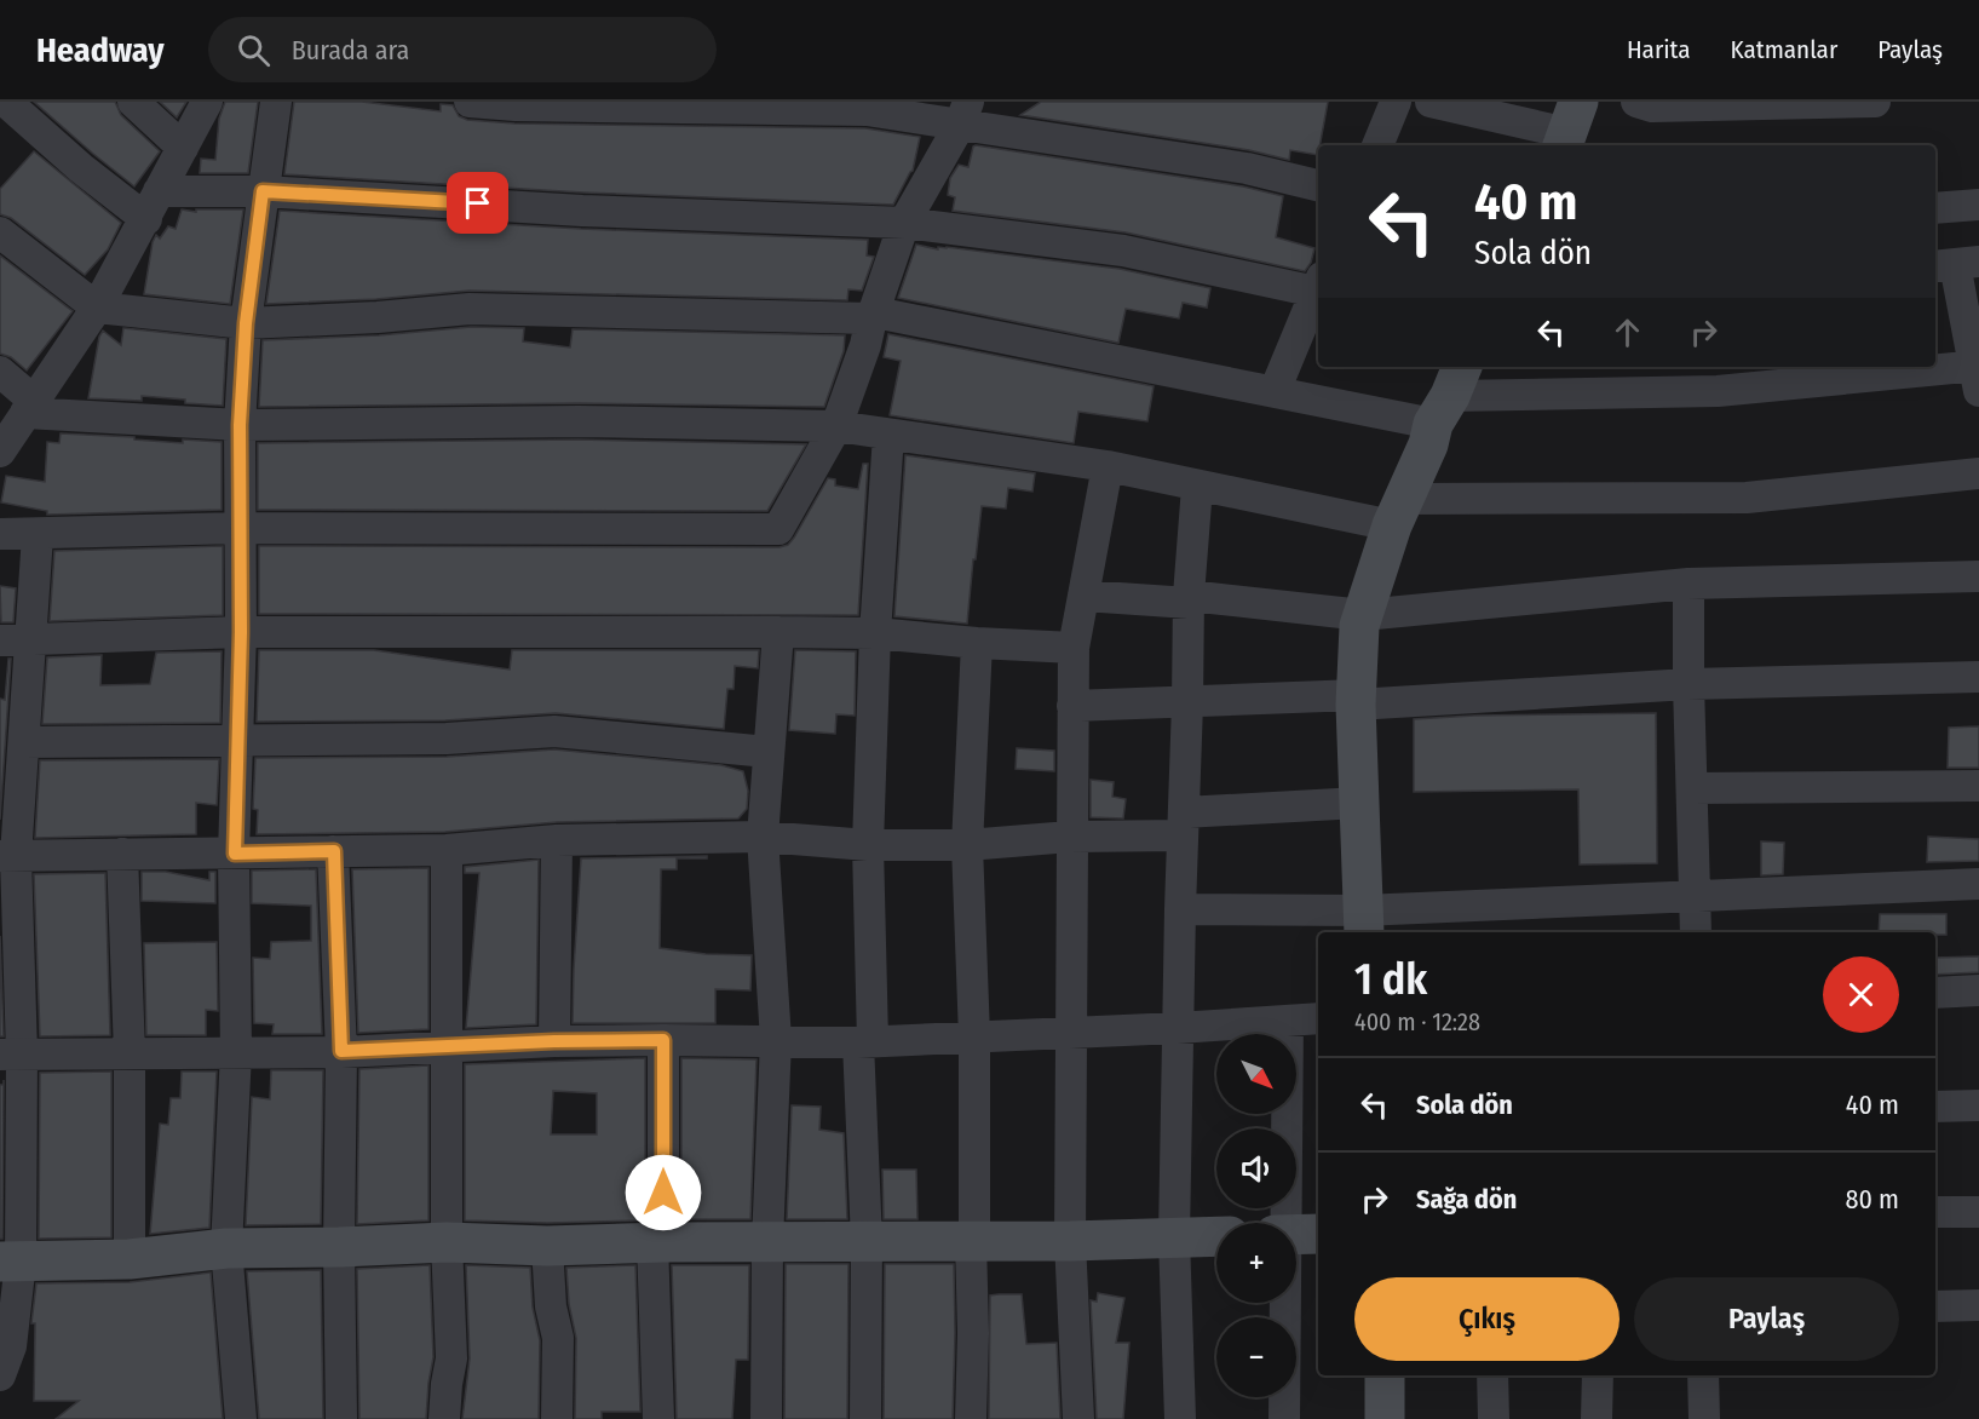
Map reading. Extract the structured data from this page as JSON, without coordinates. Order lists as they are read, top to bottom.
{
  "north": "bottom right",
  "page": {
    "header": "Headway",
    "search": "Burada ara",
    "nav": ["Harita", "Katmanlar", "Paylaş"],
    "turn": ["40 m", "Sola dön"],
    "heading": ["1 dk", "400 m · 12:28"],
    "map_buttons": ["+", "−"],
    "list": [
      {
        "name": "Sola dön",
        "value": "40 m"
      },
      {
        "name": "Sağa dön",
        "value": "80 m"
      }
    ],
    "buttons": ["Çıkış", "Paylaş"]
  }
}
